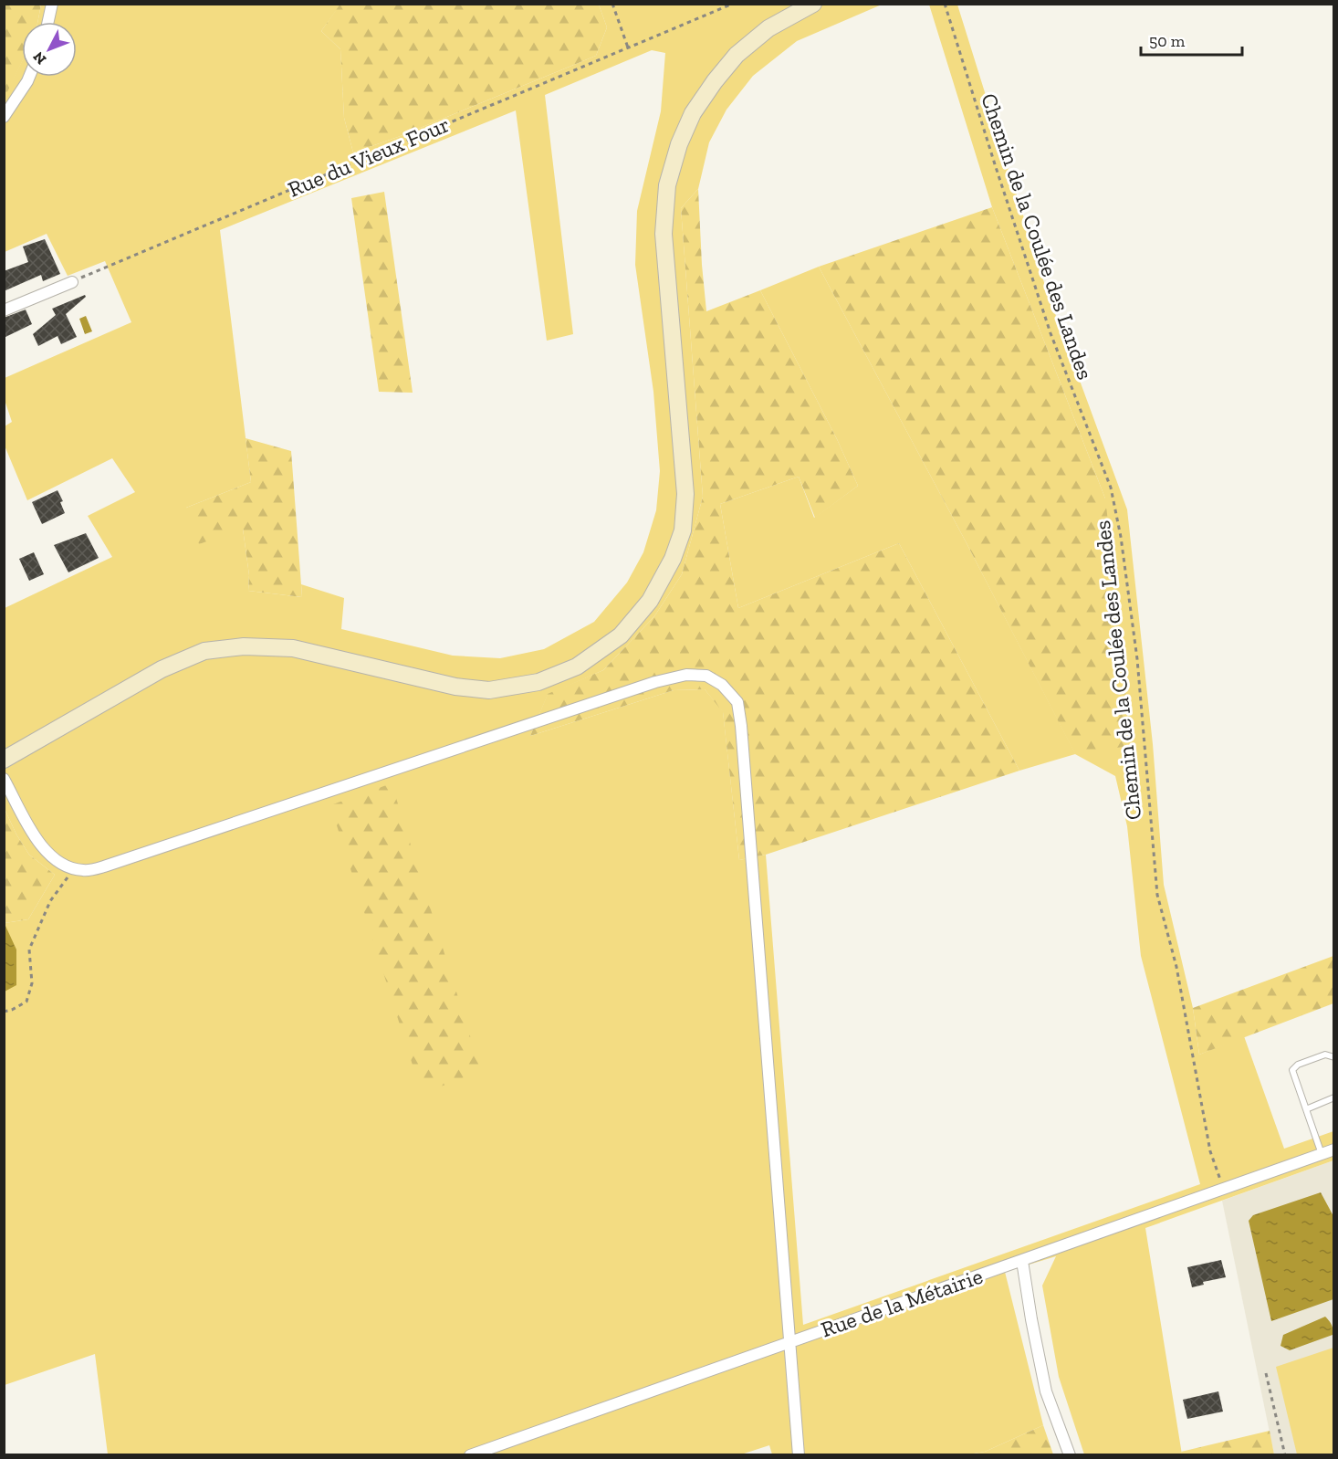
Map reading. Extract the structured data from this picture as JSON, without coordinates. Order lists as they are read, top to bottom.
{
  "streets": {
    "street": ["Rue de la Métairie"],
    "path": ["Rue du Vieux Four", "Chemin de la Coulée des Landes"]
  },
  "crossings": [
    ["Chemin de la Coulée des Landes", "Rue de la Métairie"]
  ],
  "scale_bar": "50 m",
  "north": "bottom left"
}
